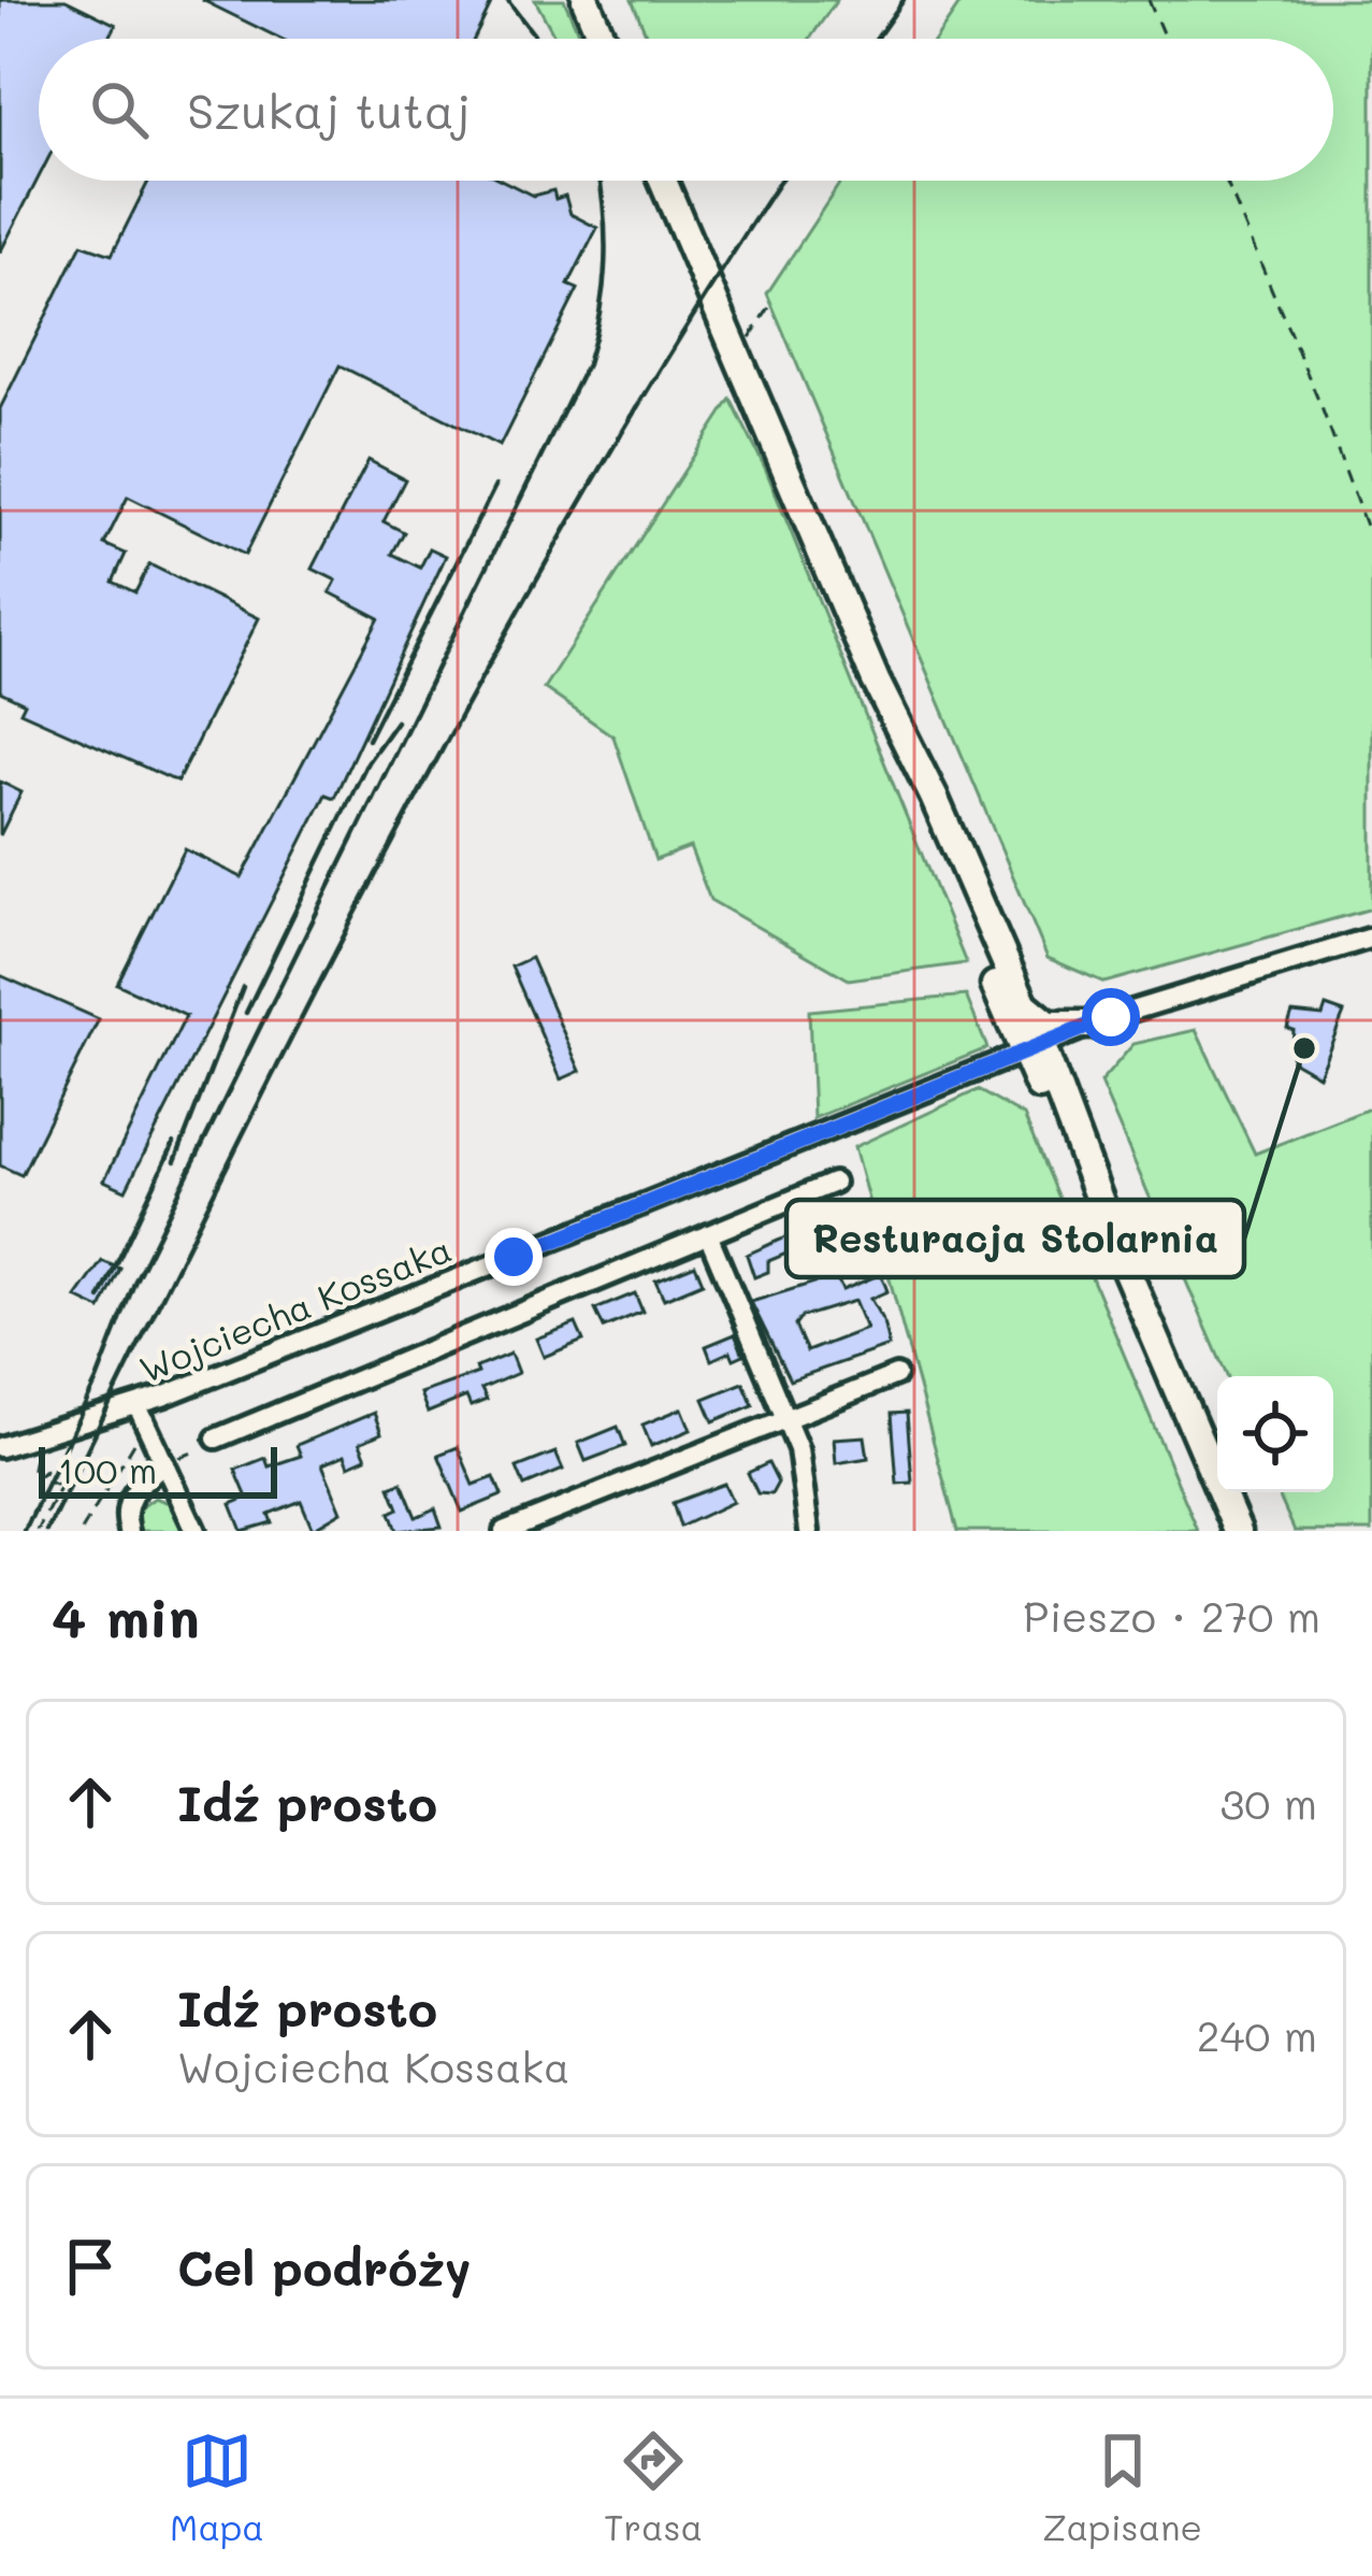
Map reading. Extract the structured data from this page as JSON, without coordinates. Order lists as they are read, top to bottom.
{
  "streets": {
    "street": ["Wojciecha Kossaka"]
  },
  "places": ["Resturacja Stolarnia"],
  "scale_bar": "100 m",
  "page": {
    "search": "Szukaj tutaj",
    "scale": "100 m",
    "heading": ["4 min", "Pieszo · 270 m"],
    "list": [
      ["Idź prosto", "30 m"],
      ["Idź prosto", "Wojciecha Kossaka", "240 m"],
      "Cel podróży"
    ],
    "nav": ["Mapa", "Trasa", "Zapisane"]
  }
}
